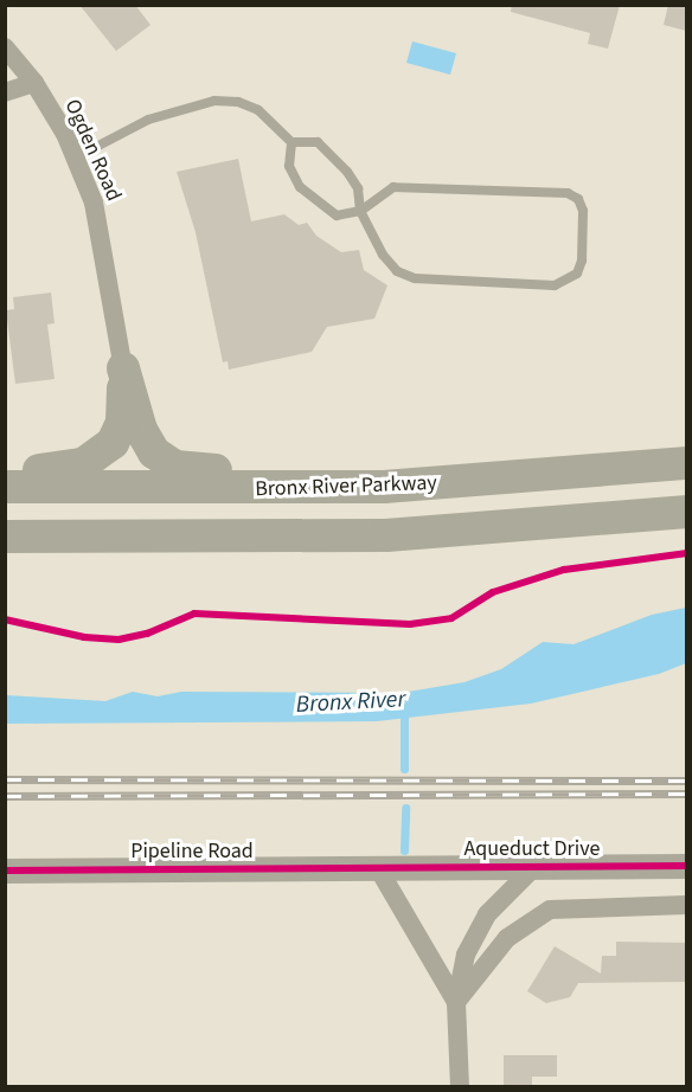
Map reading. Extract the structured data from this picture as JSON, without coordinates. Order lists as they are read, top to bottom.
{
  "streets": {
    "highway": ["Bronx River Parkway"],
    "street": ["Ogden Road", "Aqueduct Drive", "Pipeline Road"]
  },
  "crossings": [
    ["Aqueduct Drive", "Pipeline Road"]
  ],
  "water": ["Bronx River"]
}
